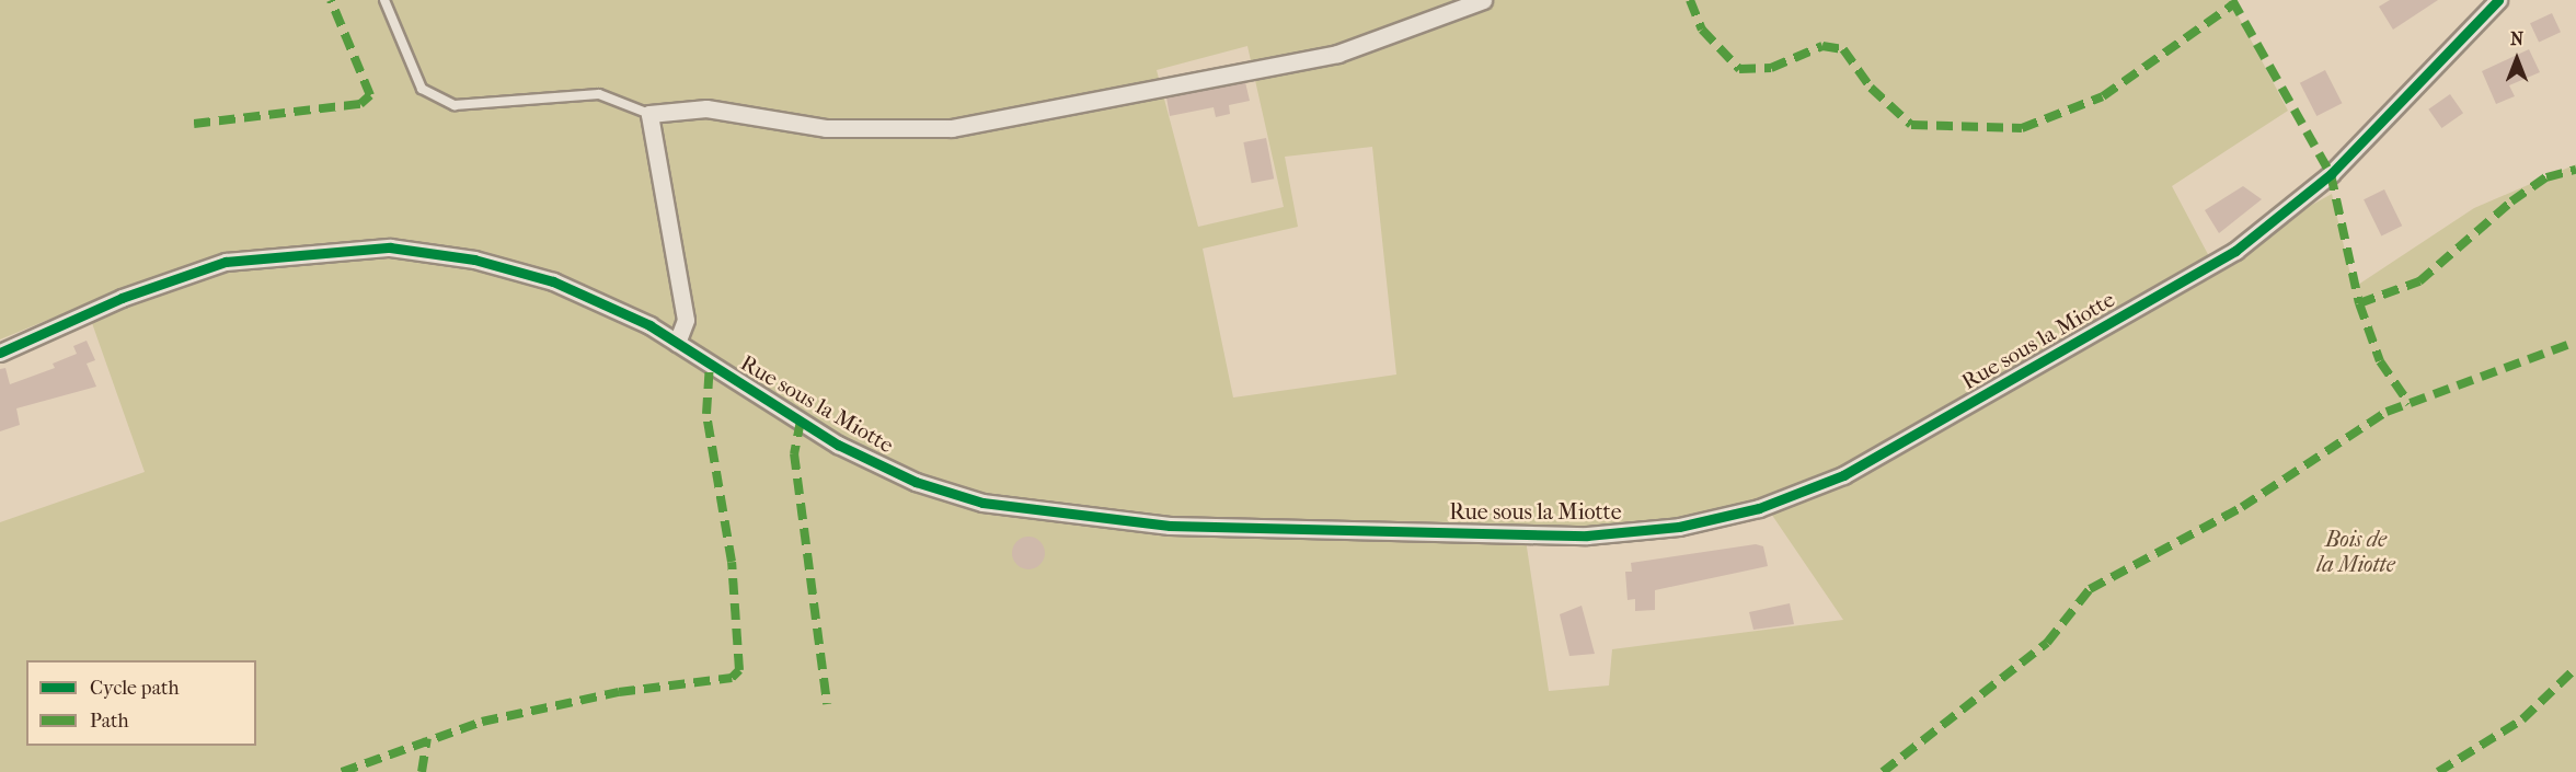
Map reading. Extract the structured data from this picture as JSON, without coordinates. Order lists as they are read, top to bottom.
{
  "streets": {
    "street": ["Rue sous la Miotte"]
  },
  "parks": ["Bois de la Miotte"],
  "legend": ["Cycle path", "Path"],
  "north": "top"
}
